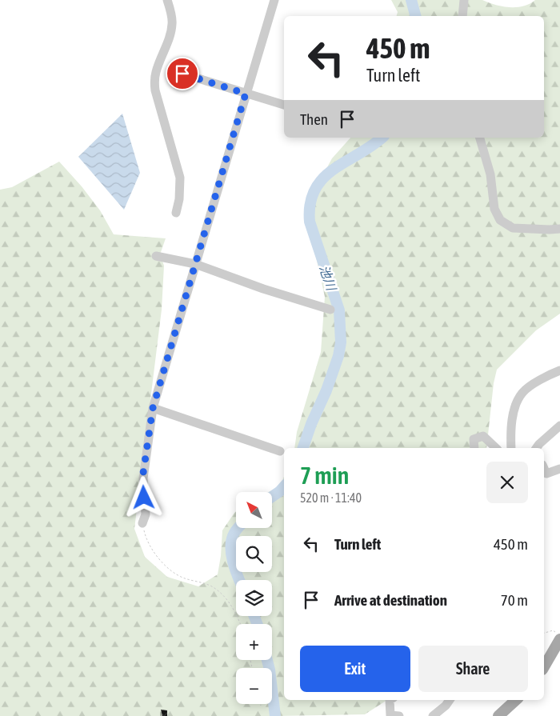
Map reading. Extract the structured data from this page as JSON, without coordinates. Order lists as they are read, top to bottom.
{
  "water": ["池川"],
  "north": "top left",
  "page": {
    "turn": ["450 m", "Turn left"],
    "then": "Then",
    "heading": ["7 min", "520 m · 11:40"],
    "map_buttons": ["+", "−"],
    "list": [
      {
        "name": "Turn left",
        "value": "450 m"
      },
      {
        "name": "Arrive at destination",
        "value": "70 m"
      }
    ],
    "buttons": ["Exit", "Share"]
  }
}
